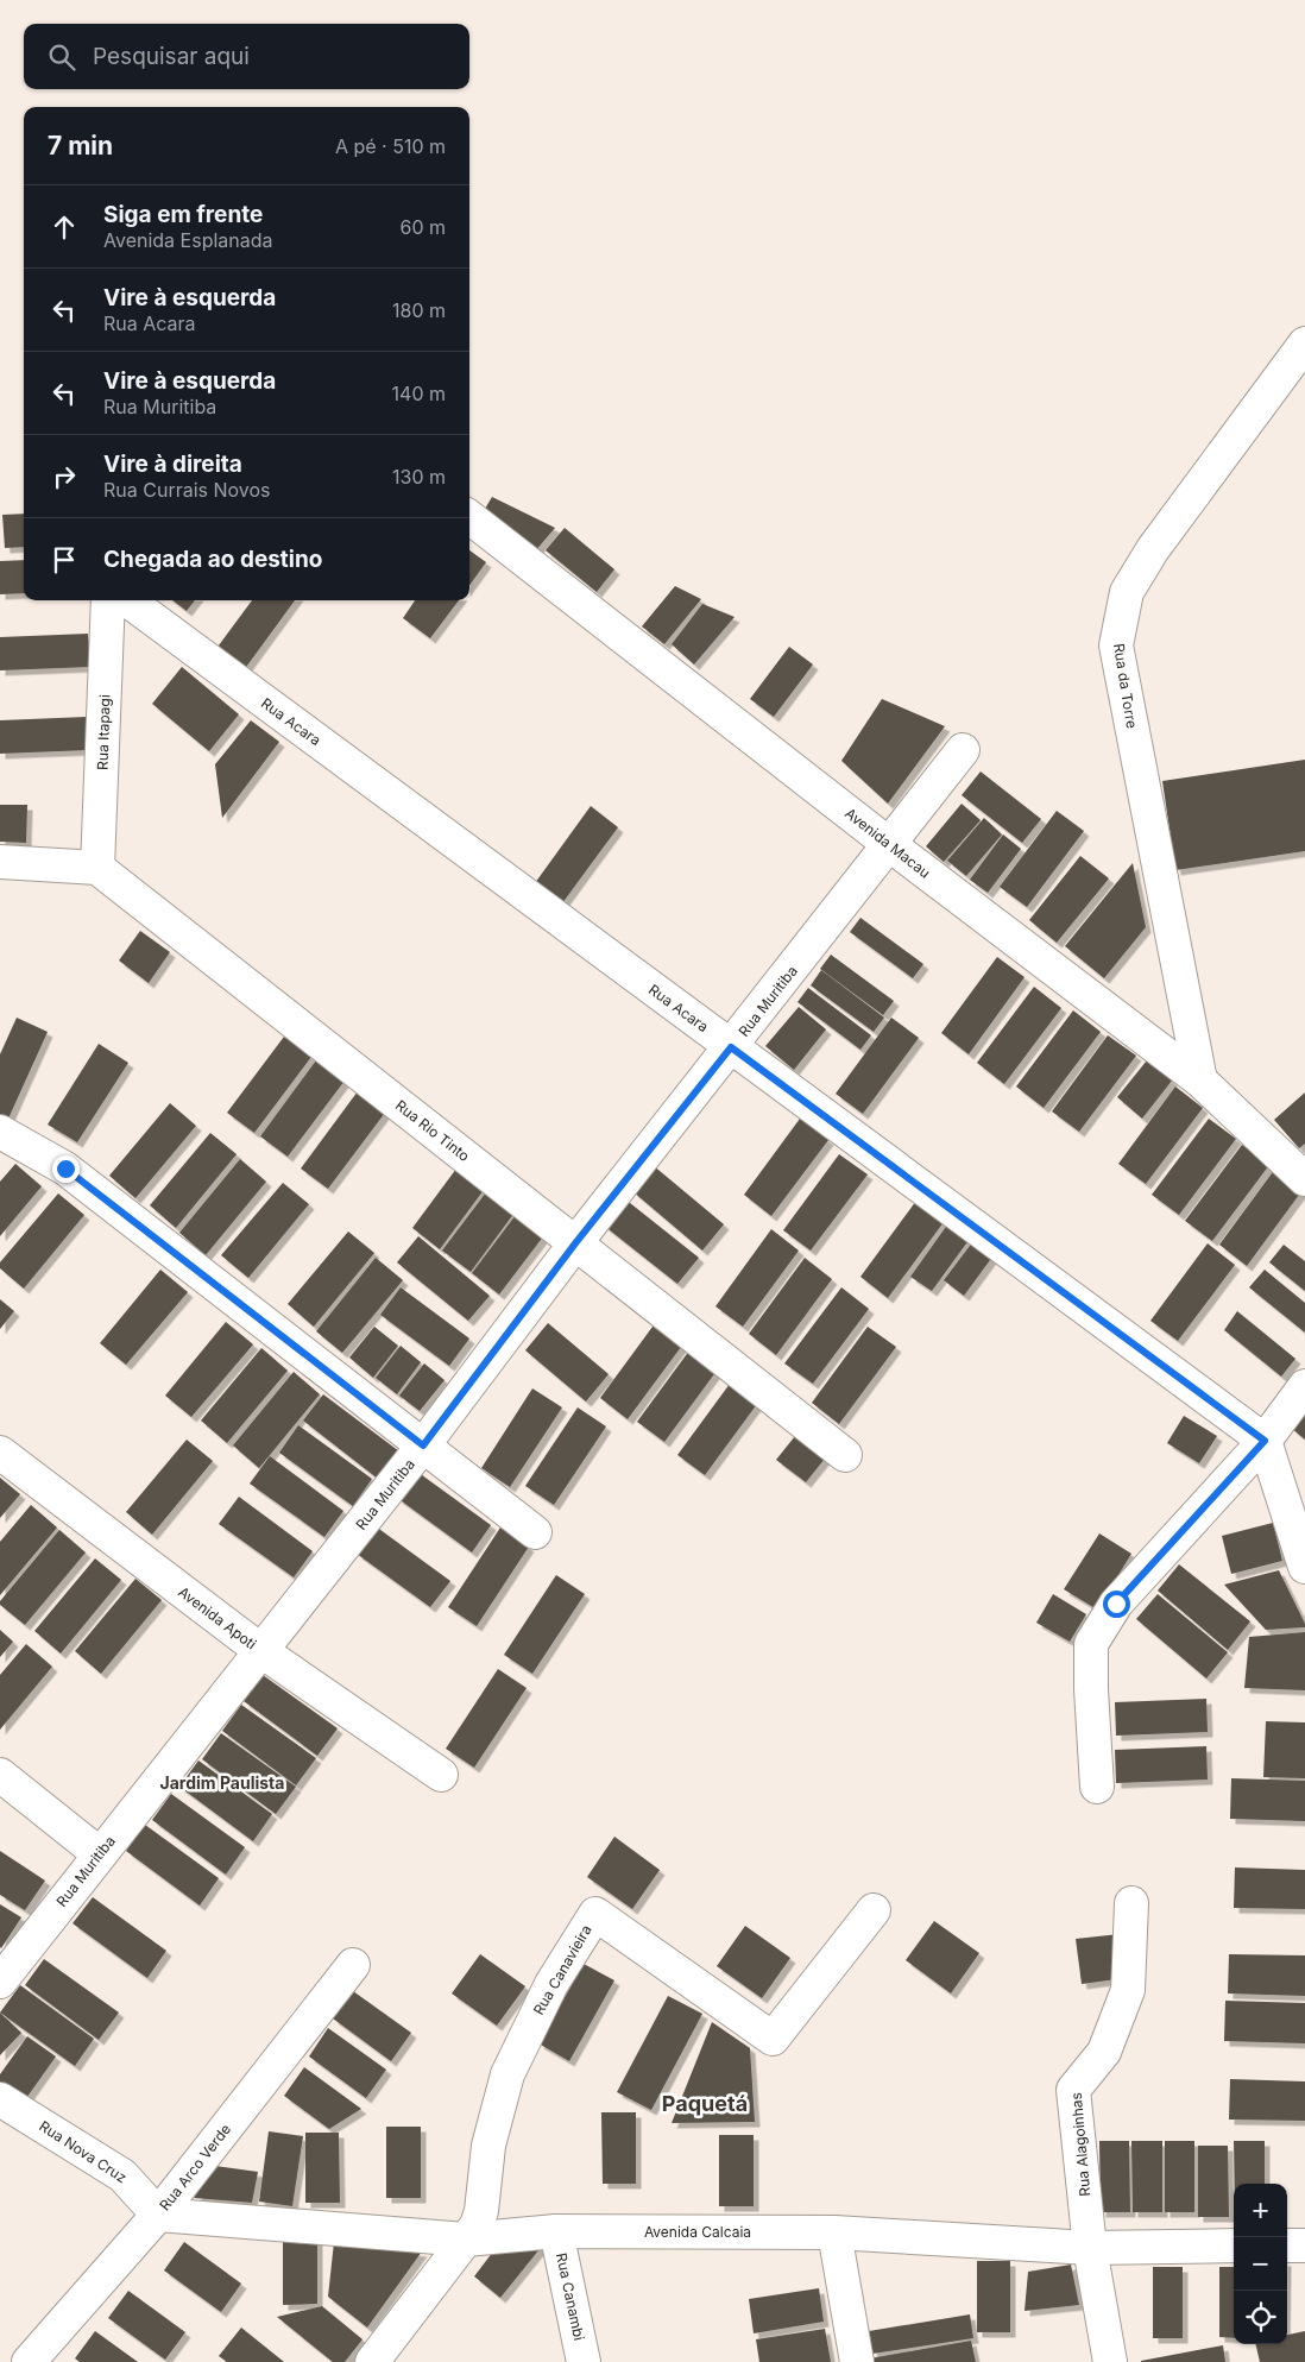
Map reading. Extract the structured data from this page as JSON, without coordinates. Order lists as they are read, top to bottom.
{
  "streets": {
    "street": [
      "Rua da Torre",
      "Rua Acara",
      "Rua Itapagi",
      "Avenida Macau",
      "Rua Muritiba",
      "Rua Rio Tinto",
      "Avenida Apoti",
      "Rua Canavieira",
      "Rua Alagoinhas",
      "Rua Nova Cruz",
      "Rua Arco Verde",
      "Avenida Calcaia",
      "Rua Canambi"
    ]
  },
  "crossings": [
    ["Rua da Torre", "Avenida Macau"],
    ["Rua Acara", "Rua Muritiba"],
    ["Rua Itapagi", "Rua Rio Tinto"],
    ["Avenida Macau", "Rua Muritiba"],
    ["Rua Muritiba", "Rua Rio Tinto"],
    ["Rua Muritiba", "Avenida Apoti"],
    ["Rua Canavieira", "Avenida Calcaia"],
    ["Rua Alagoinhas", "Avenida Calcaia"],
    ["Rua Nova Cruz", "Rua Arco Verde"],
    ["Rua Nova Cruz", "Avenida Calcaia"],
    ["Rua Arco Verde", "Avenida Calcaia"],
    ["Avenida Calcaia", "Rua Canambi"]
  ],
  "districts": ["Jardim Paulista", "Paquetá"],
  "page": {
    "search": "Pesquisar aqui",
    "heading": ["7 min", "A pé · 510 m"],
    "list": [
      ["Siga em frente", "Avenida Esplanada", "60 m"],
      ["Vire à esquerda", "Rua Acara", "180 m"],
      ["Vire à esquerda", "Rua Muritiba", "140 m"],
      ["Vire à direita", "Rua Currais Novos", "130 m"],
      "Chegada ao destino"
    ],
    "map_buttons": ["+", "−"]
  }
}
